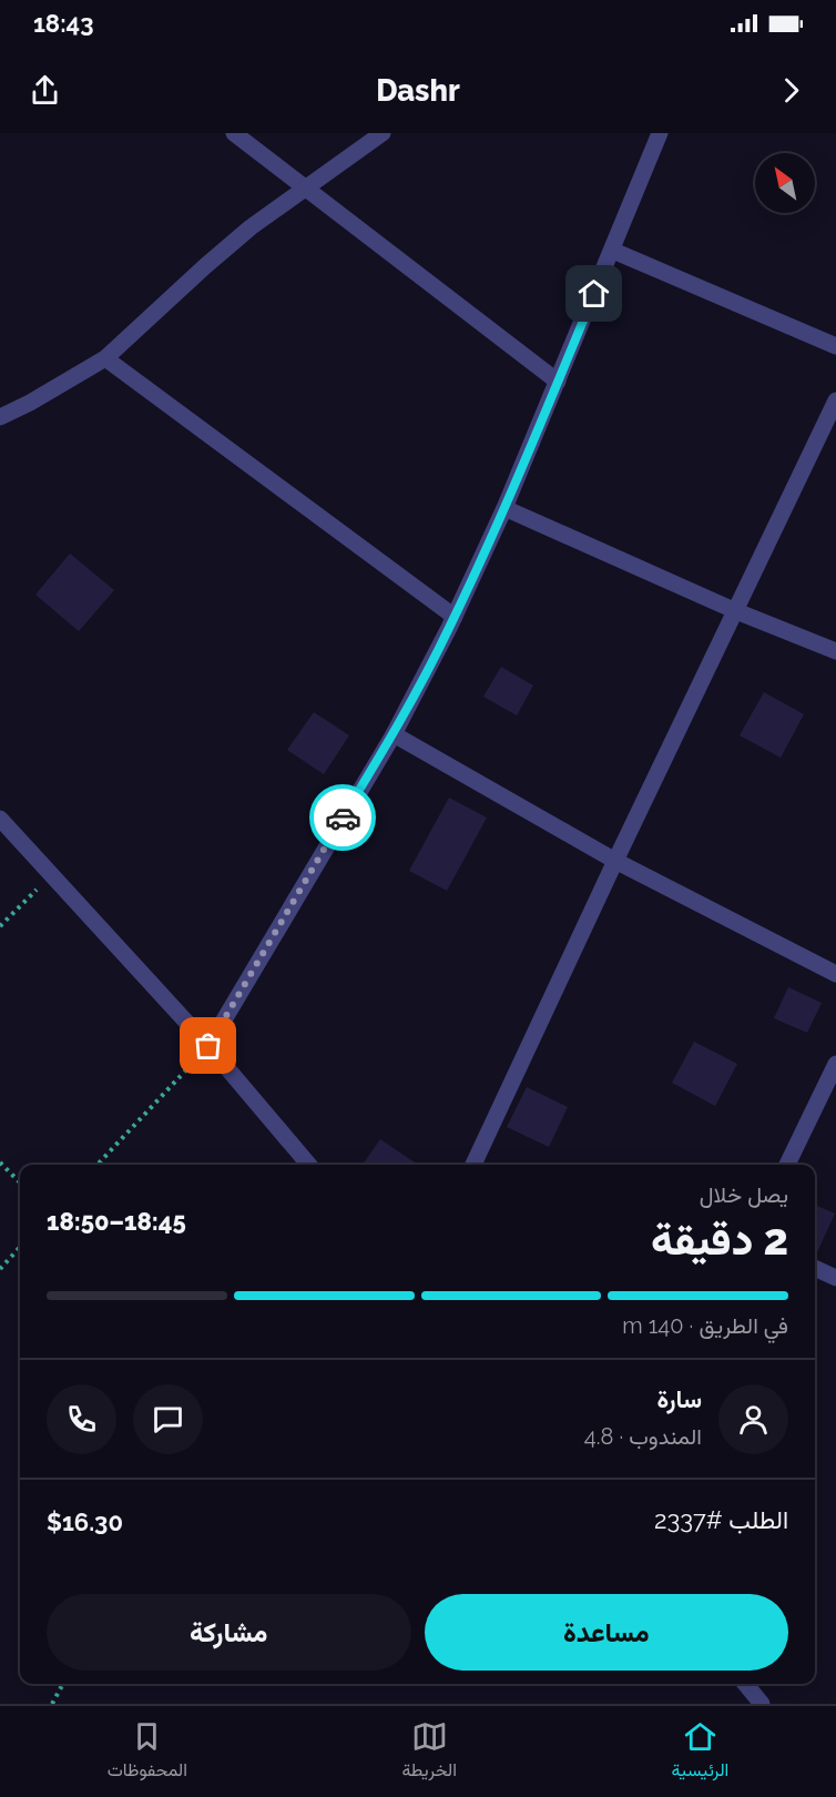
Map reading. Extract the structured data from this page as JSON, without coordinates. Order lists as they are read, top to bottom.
{
  "north": "top left",
  "page": {
    "status": "18:43",
    "header": "Dashr",
    "heading": ["2 دقيقة", "يصل خلال", "18:45–18:50"],
    "panel": [
      "سارة",
      "المندوب · 4.8",
      "الطلب #2337",
      "$16.30"
    ],
    "bar": "في الطريق · 140 m",
    "buttons": ["مساعدة", "مشاركة"],
    "tabs": ["الرئيسية", "الخريطة", "المحفوظات"]
  }
}
